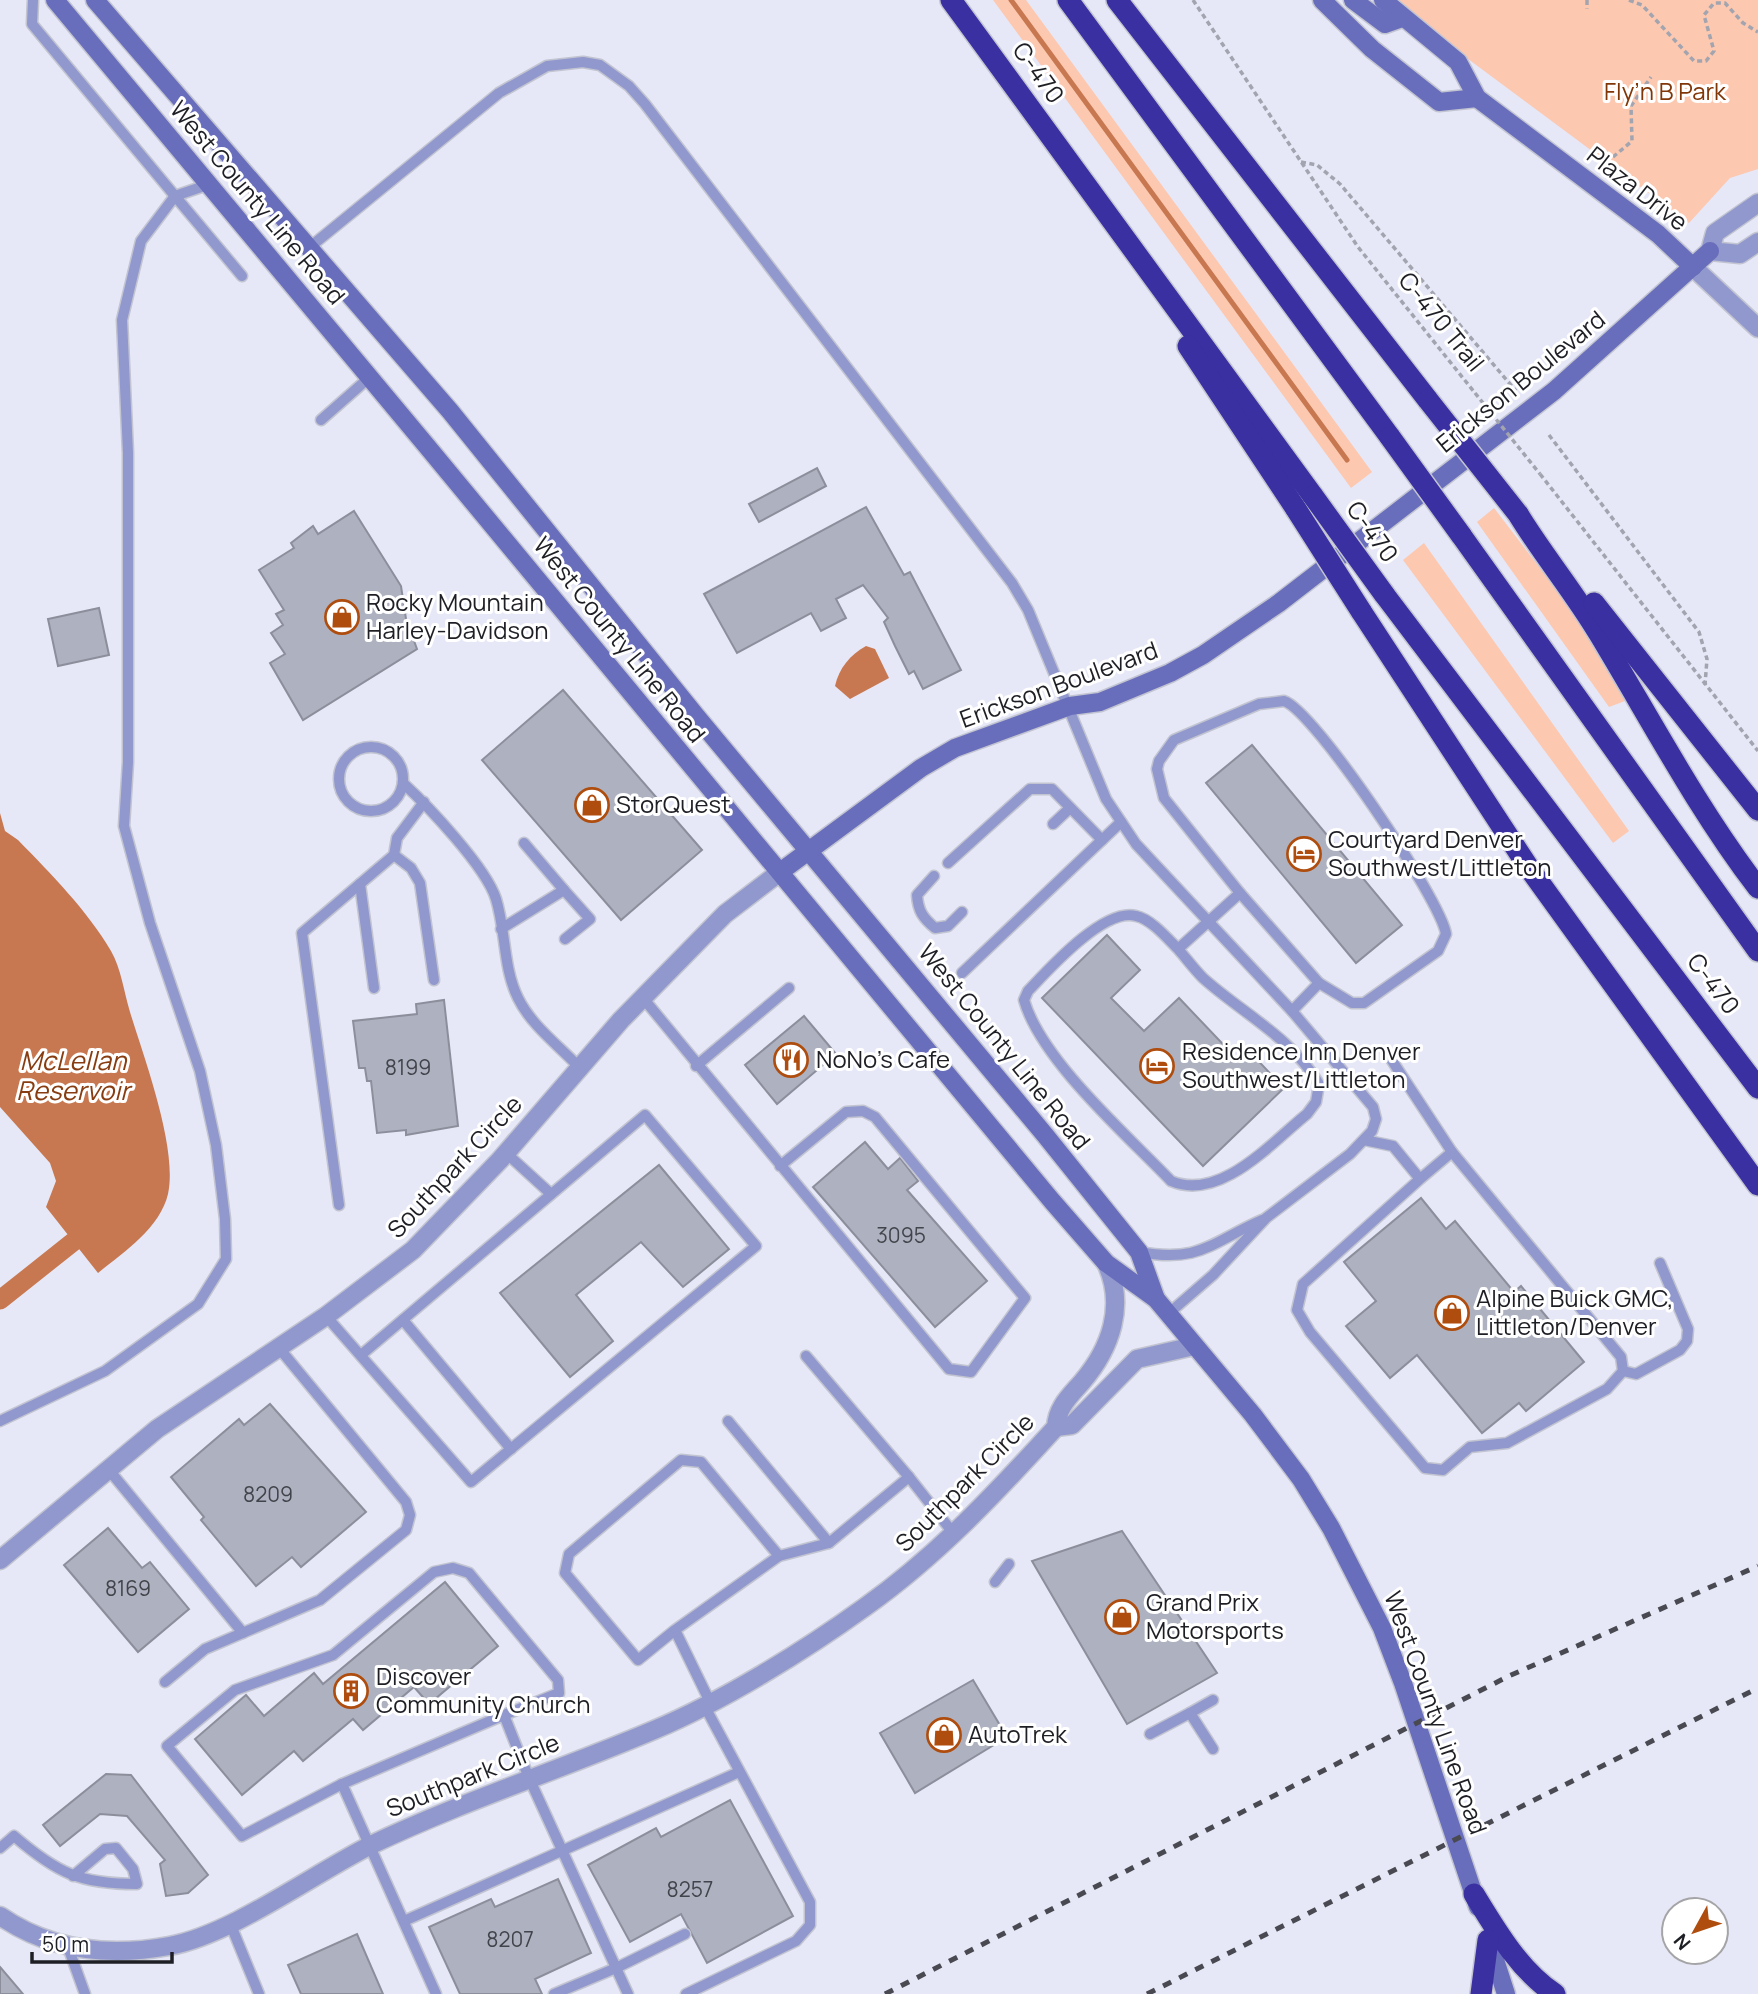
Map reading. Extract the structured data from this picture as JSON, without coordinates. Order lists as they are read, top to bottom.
{
  "streets": {
    "highway": ["C-470"],
    "main road": ["Plaza Drive", "West County Line Road", "Erickson Boulevard"],
    "street": ["Southpark Circle"],
    "path": ["C-470 Trail"]
  },
  "crossings": [
    ["Plaza Drive", "Erickson Boulevard"],
    ["West County Line Road", "Erickson Boulevard"],
    ["West County Line Road", "Southpark Circle"],
    ["Erickson Boulevard", "Southpark Circle"]
  ],
  "water": ["McLellan Reservoir"],
  "parks": ["Fly’n B Park"],
  "places": {
    "shop": [
      "Rocky Mountain Harley-Davidson",
      "StorQuest",
      "Alpine Buick GMC, Littleton/Denver",
      "Grand Prix Motorsports",
      "AutoTrek"
    ],
    "hotel": ["Courtyard Denver Southwest/Littleton", "Residence Inn Denver Southwest/Littleton"],
    "restaurant": ["NoNo's Cafe"],
    "building": ["Discover Community Church"]
  },
  "house_numbers": [
    "8199",
    "3095",
    "8209",
    "8169",
    "8257",
    "8207"
  ],
  "scale_bar": "50 m",
  "north": "bottom left"
}
